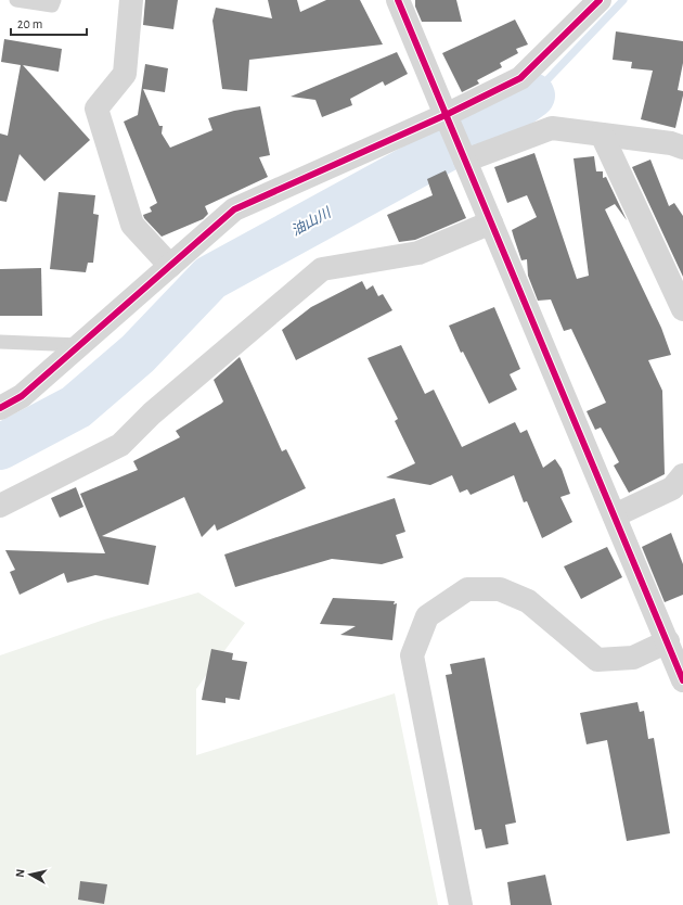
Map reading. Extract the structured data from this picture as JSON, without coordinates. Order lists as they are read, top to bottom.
{
  "water": ["油山川"],
  "scale_bar": "20 m",
  "north": "left"
}
